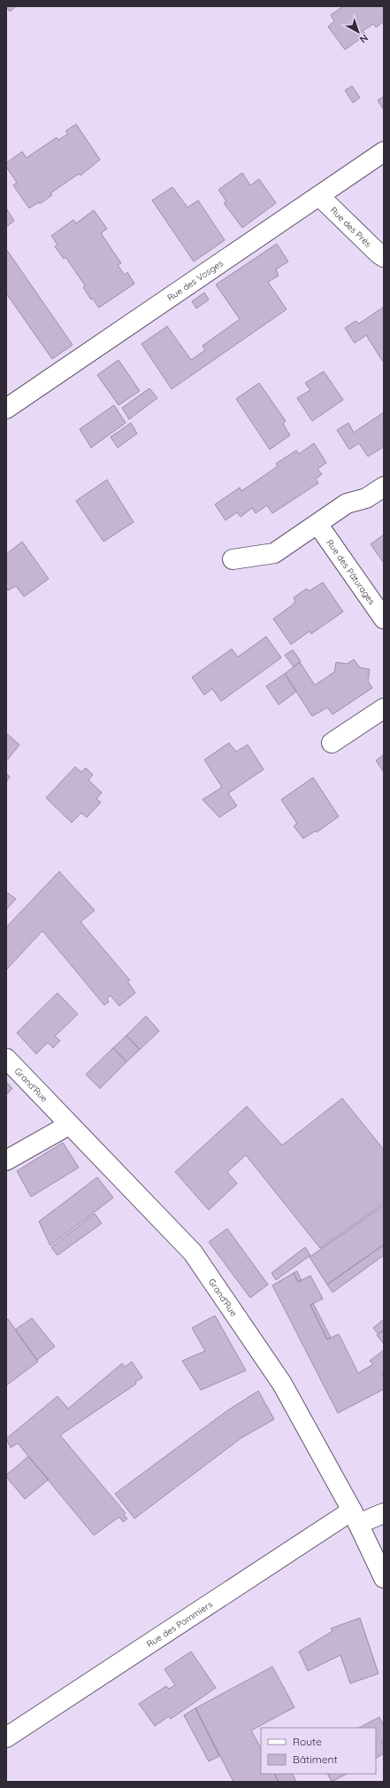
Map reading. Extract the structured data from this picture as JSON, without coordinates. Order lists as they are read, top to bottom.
{
  "streets": {
    "street": [
      "Rue des Prés",
      "Rue des Vosges",
      "Rue des Pâturages",
      "Grand'Rue",
      "Rue des Pommiers"
    ]
  },
  "crossings": [
    ["Rue des Prés", "Rue des Vosges"],
    ["Grand'Rue", "Rue des Pommiers"]
  ],
  "legend": ["Route", "Bâtiment"],
  "north": "bottom right"
}
